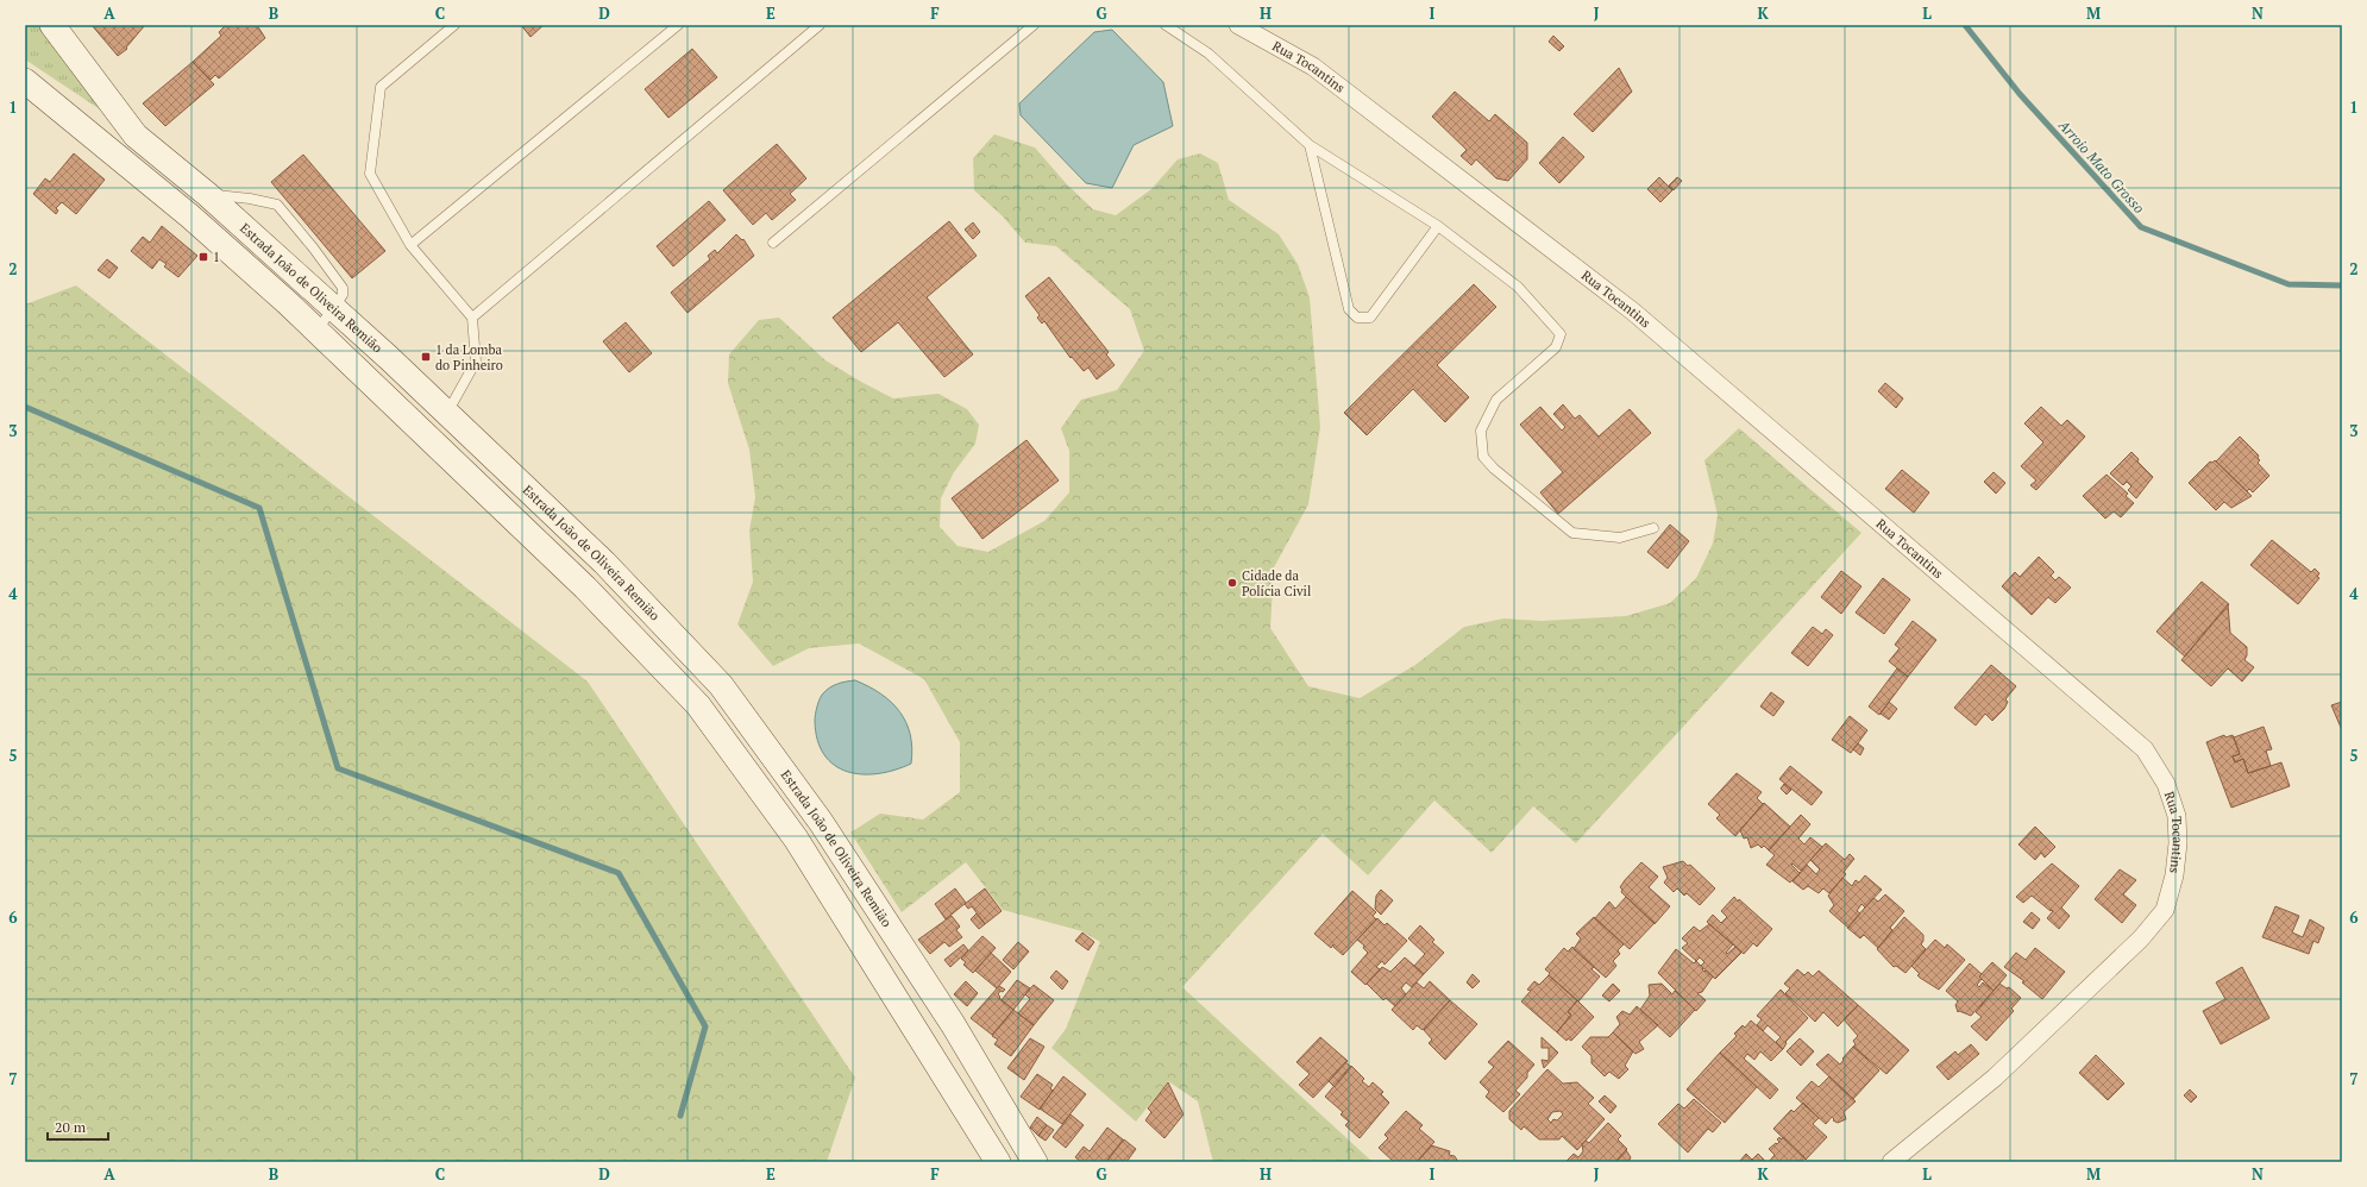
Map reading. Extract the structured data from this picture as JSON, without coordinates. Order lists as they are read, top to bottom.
{
  "streets": {
    "main road": ["Estrada João de Oliveira Remião"],
    "street": ["Rua Tocantins"]
  },
  "water": ["Arroio Mato Grosso"],
  "places": {
    "transit": ["1", "1 da Lomba do Pinheiro"],
    "other": ["Cidade da Polícia Civil"]
  },
  "scale_bar": "20 m",
  "grid": {
    "columns": [
      "A",
      "B",
      "C",
      "D",
      "E",
      "F",
      "G",
      "H",
      "I",
      "J",
      "K",
      "L",
      "M",
      "N"
    ],
    "rows": [
      "1",
      "2",
      "3",
      "4",
      "5",
      "6",
      "7"
    ]
  }
}
